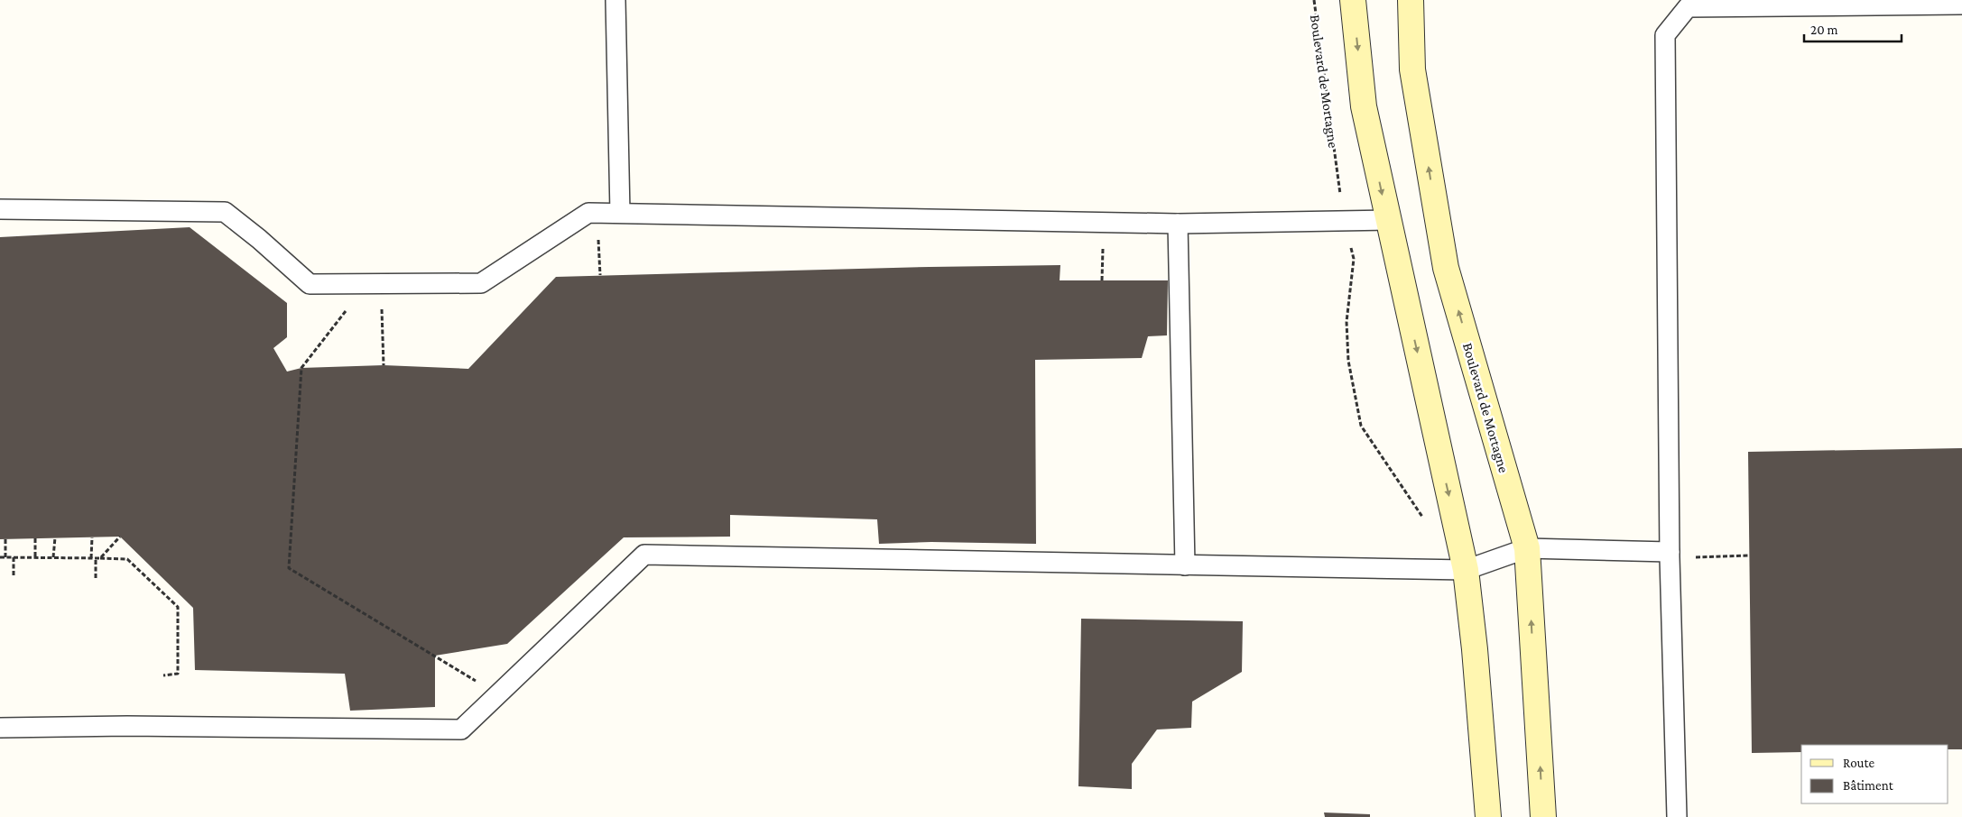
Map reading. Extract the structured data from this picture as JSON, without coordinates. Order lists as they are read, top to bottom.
{
  "streets": {
    "street": ["Boulevard de Mortagne"]
  },
  "legend": ["Route", "Bâtiment"],
  "scale_bar": "20 m"
}
